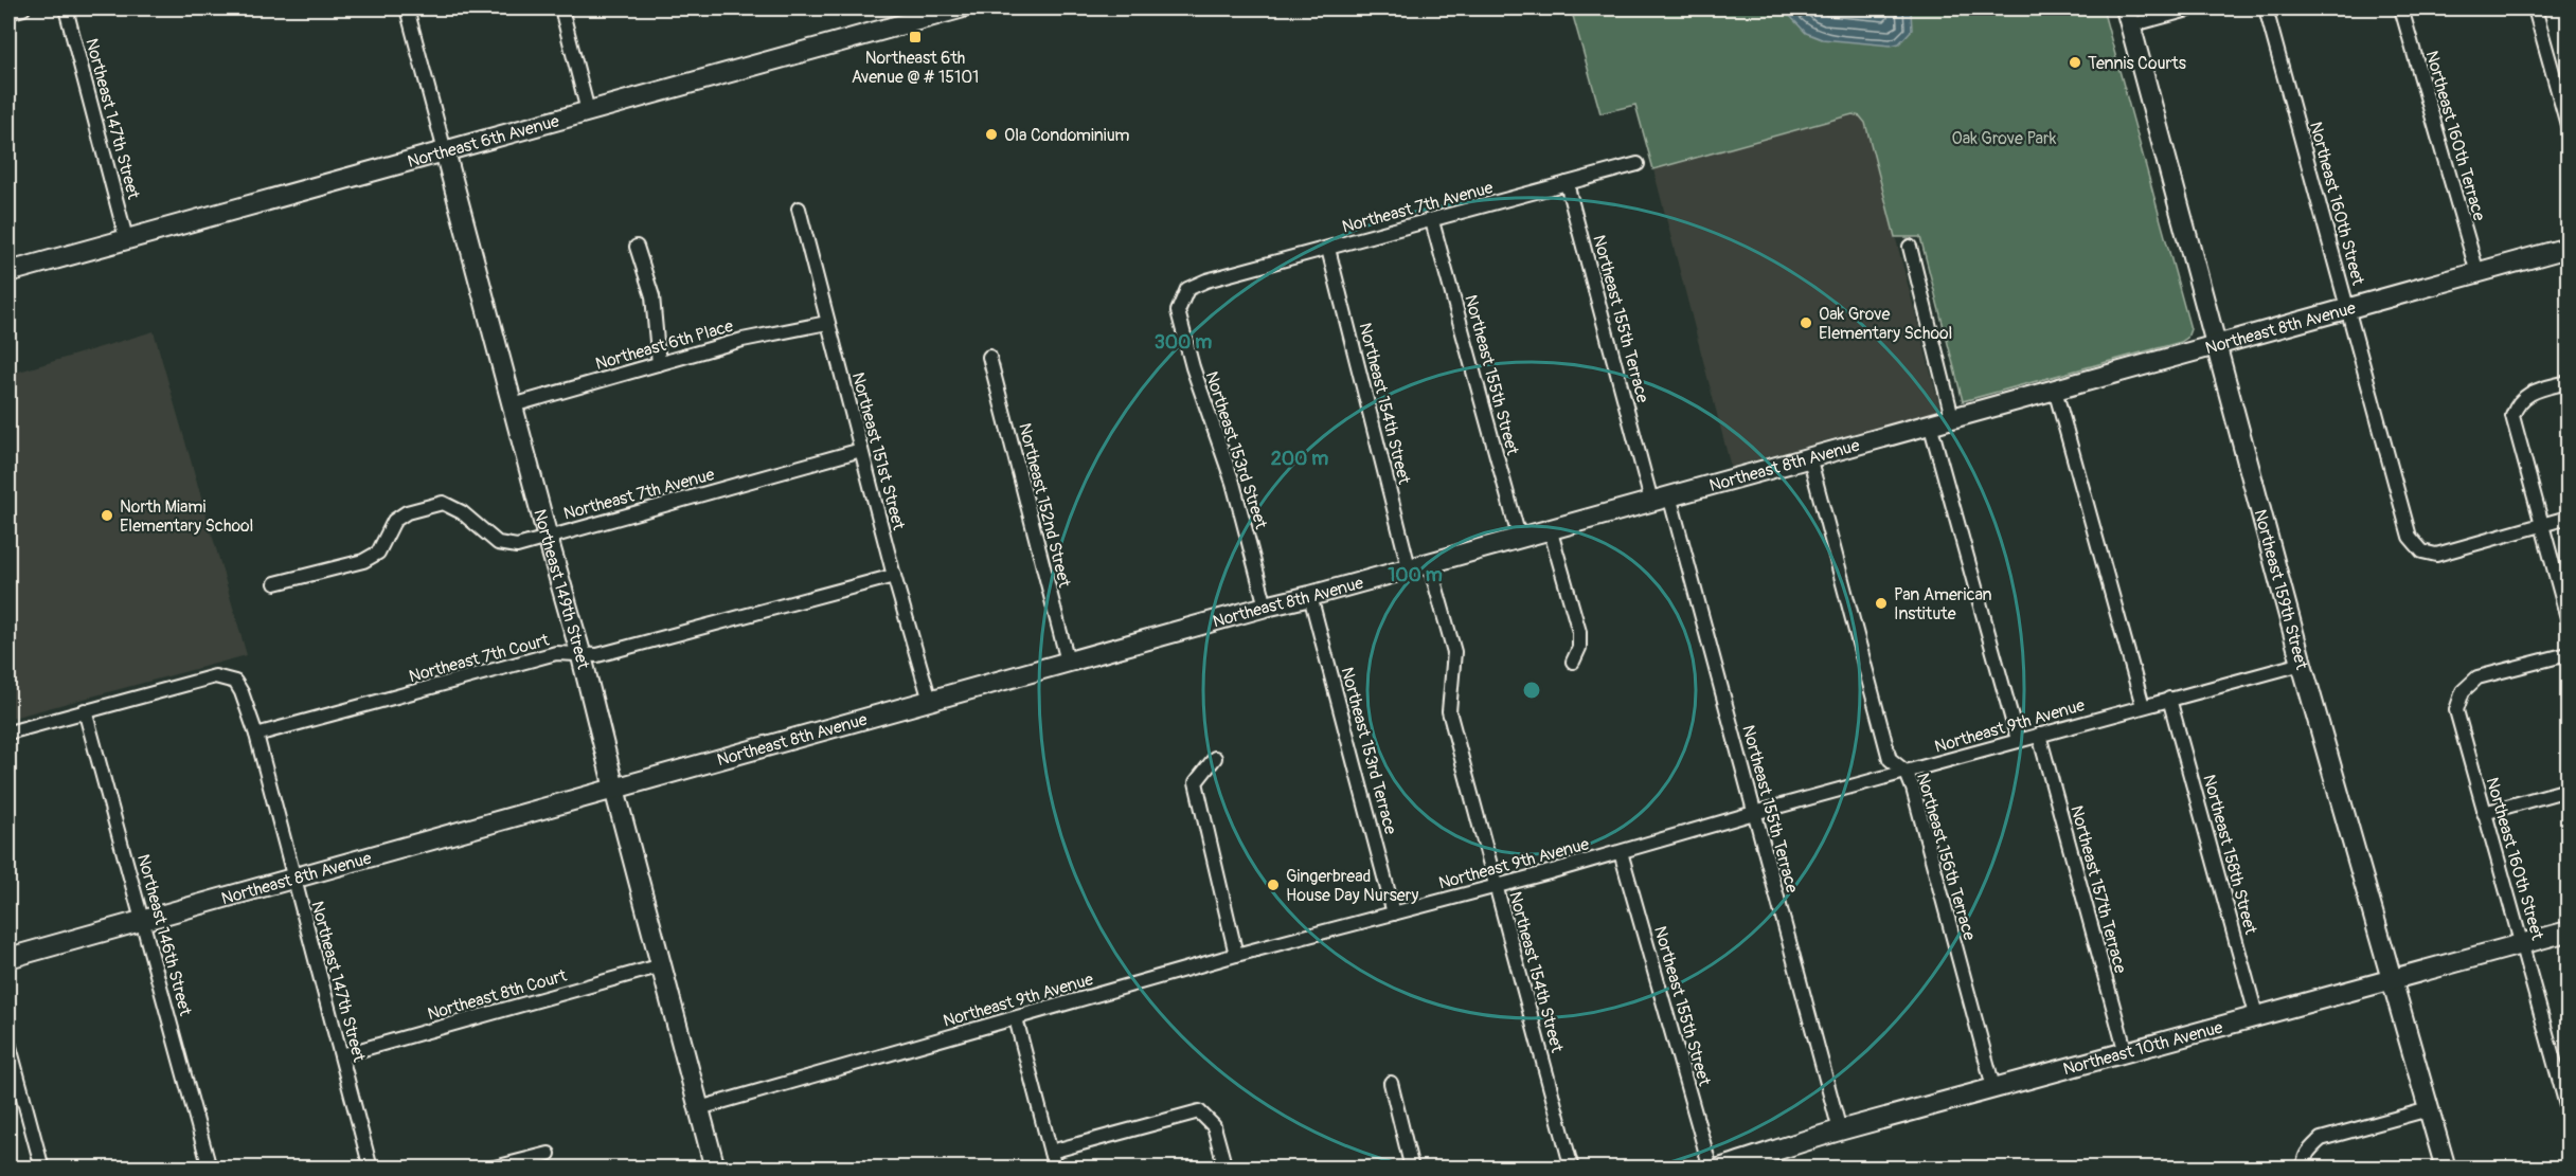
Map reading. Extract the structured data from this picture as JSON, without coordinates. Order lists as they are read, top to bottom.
{
  "streets": {
    "street": [
      "Northeast 147th Street",
      "Northeast 160th Terrace",
      "Northeast 6th Avenue",
      "Northeast 160th Street",
      "Northeast 7th Avenue",
      "Northeast 155th Terrace",
      "Northeast 8th Avenue",
      "Northeast 6th Place",
      "Northeast 155th Street",
      "Northeast 154th Street",
      "Northeast 153rd Street",
      "Northeast 151st Street",
      "Northeast 152nd Street",
      "Northeast 149th Street",
      "Northeast 159th Street",
      "Northeast 7th Court",
      "Northeast 9th Avenue",
      "Northeast 153rd Terrace",
      "Northeast 158th Street",
      "Northeast 156th Terrace",
      "Northeast 157th Terrace",
      "Northeast 146th Street",
      "Northeast 8th Court",
      "Northeast 10th Avenue"
    ]
  },
  "crossings": [
    ["Northeast 147th Street", "Northeast 6th Avenue"],
    ["Northeast 147th Street", "Northeast 8th Avenue"],
    ["Northeast 147th Street", "Northeast 7th Court"],
    ["Northeast 147th Street", "Northeast 146th Street"],
    ["Northeast 147th Street", "Northeast 8th Court"],
    ["Northeast 160th Terrace", "Northeast 8th Avenue"],
    ["Northeast 6th Avenue", "Northeast 149th Street"],
    ["Northeast 160th Street", "Northeast 8th Avenue"],
    ["Northeast 160th Street", "Northeast 10th Avenue"],
    ["Northeast 7th Avenue", "Northeast 155th Terrace"],
    ["Northeast 7th Avenue", "Northeast 155th Street"],
    ["Northeast 7th Avenue", "Northeast 154th Street"],
    ["Northeast 7th Avenue", "Northeast 153rd Street"],
    ["Northeast 7th Avenue", "Northeast 151st Street"],
    ["Northeast 7th Avenue", "Northeast 149th Street"],
    ["Northeast 155th Terrace", "Northeast 8th Avenue"],
    ["Northeast 155th Terrace", "Northeast 9th Avenue"],
    ["Northeast 155th Terrace", "Northeast 10th Avenue"],
    ["Northeast 8th Avenue", "Northeast 155th Street"],
    ["Northeast 8th Avenue", "Northeast 154th Street"],
    ["Northeast 8th Avenue", "Northeast 153rd Street"],
    ["Northeast 8th Avenue", "Northeast 151st Street"],
    ["Northeast 8th Avenue", "Northeast 152nd Street"],
    ["Northeast 8th Avenue", "Northeast 149th Street"],
    ["Northeast 8th Avenue", "Northeast 159th Street"],
    ["Northeast 8th Avenue", "Northeast 153rd Terrace"],
    ["Northeast 8th Avenue", "Northeast 156th Terrace"],
    ["Northeast 8th Avenue", "Northeast 146th Street"],
    ["Northeast 6th Place", "Northeast 151st Street"],
    ["Northeast 6th Place", "Northeast 149th Street"],
    ["Northeast 155th Street", "Northeast 9th Avenue"],
    ["Northeast 154th Street", "Northeast 9th Avenue"],
    ["Northeast 151st Street", "Northeast 7th Court"],
    ["Northeast 149th Street", "Northeast 7th Court"],
    ["Northeast 149th Street", "Northeast 9th Avenue"],
    ["Northeast 149th Street", "Northeast 8th Court"],
    ["Northeast 159th Street", "Northeast 9th Avenue"],
    ["Northeast 159th Street", "Northeast 10th Avenue"],
    ["Northeast 9th Avenue", "Northeast 153rd Terrace"],
    ["Northeast 9th Avenue", "Northeast 158th Street"],
    ["Northeast 9th Avenue", "Northeast 156th Terrace"],
    ["Northeast 9th Avenue", "Northeast 157th Terrace"],
    ["Northeast 158th Street", "Northeast 10th Avenue"],
    ["Northeast 156th Terrace", "Northeast 10th Avenue"],
    ["Northeast 157th Terrace", "Northeast 10th Avenue"]
  ],
  "parks": ["Oak Grove Park"],
  "places": {
    "transit": ["Northeast 6th Avenue @ # 15101"],
    "other": [
      "Tennis Courts",
      "Ola Condominium",
      "Oak Grove Elementary School",
      "North Miami Elementary School",
      "Pan American Institute",
      "Gingerbread House Day Nursery"
    ]
  },
  "rings": ["300 m", "200 m", "100 m"]
}
